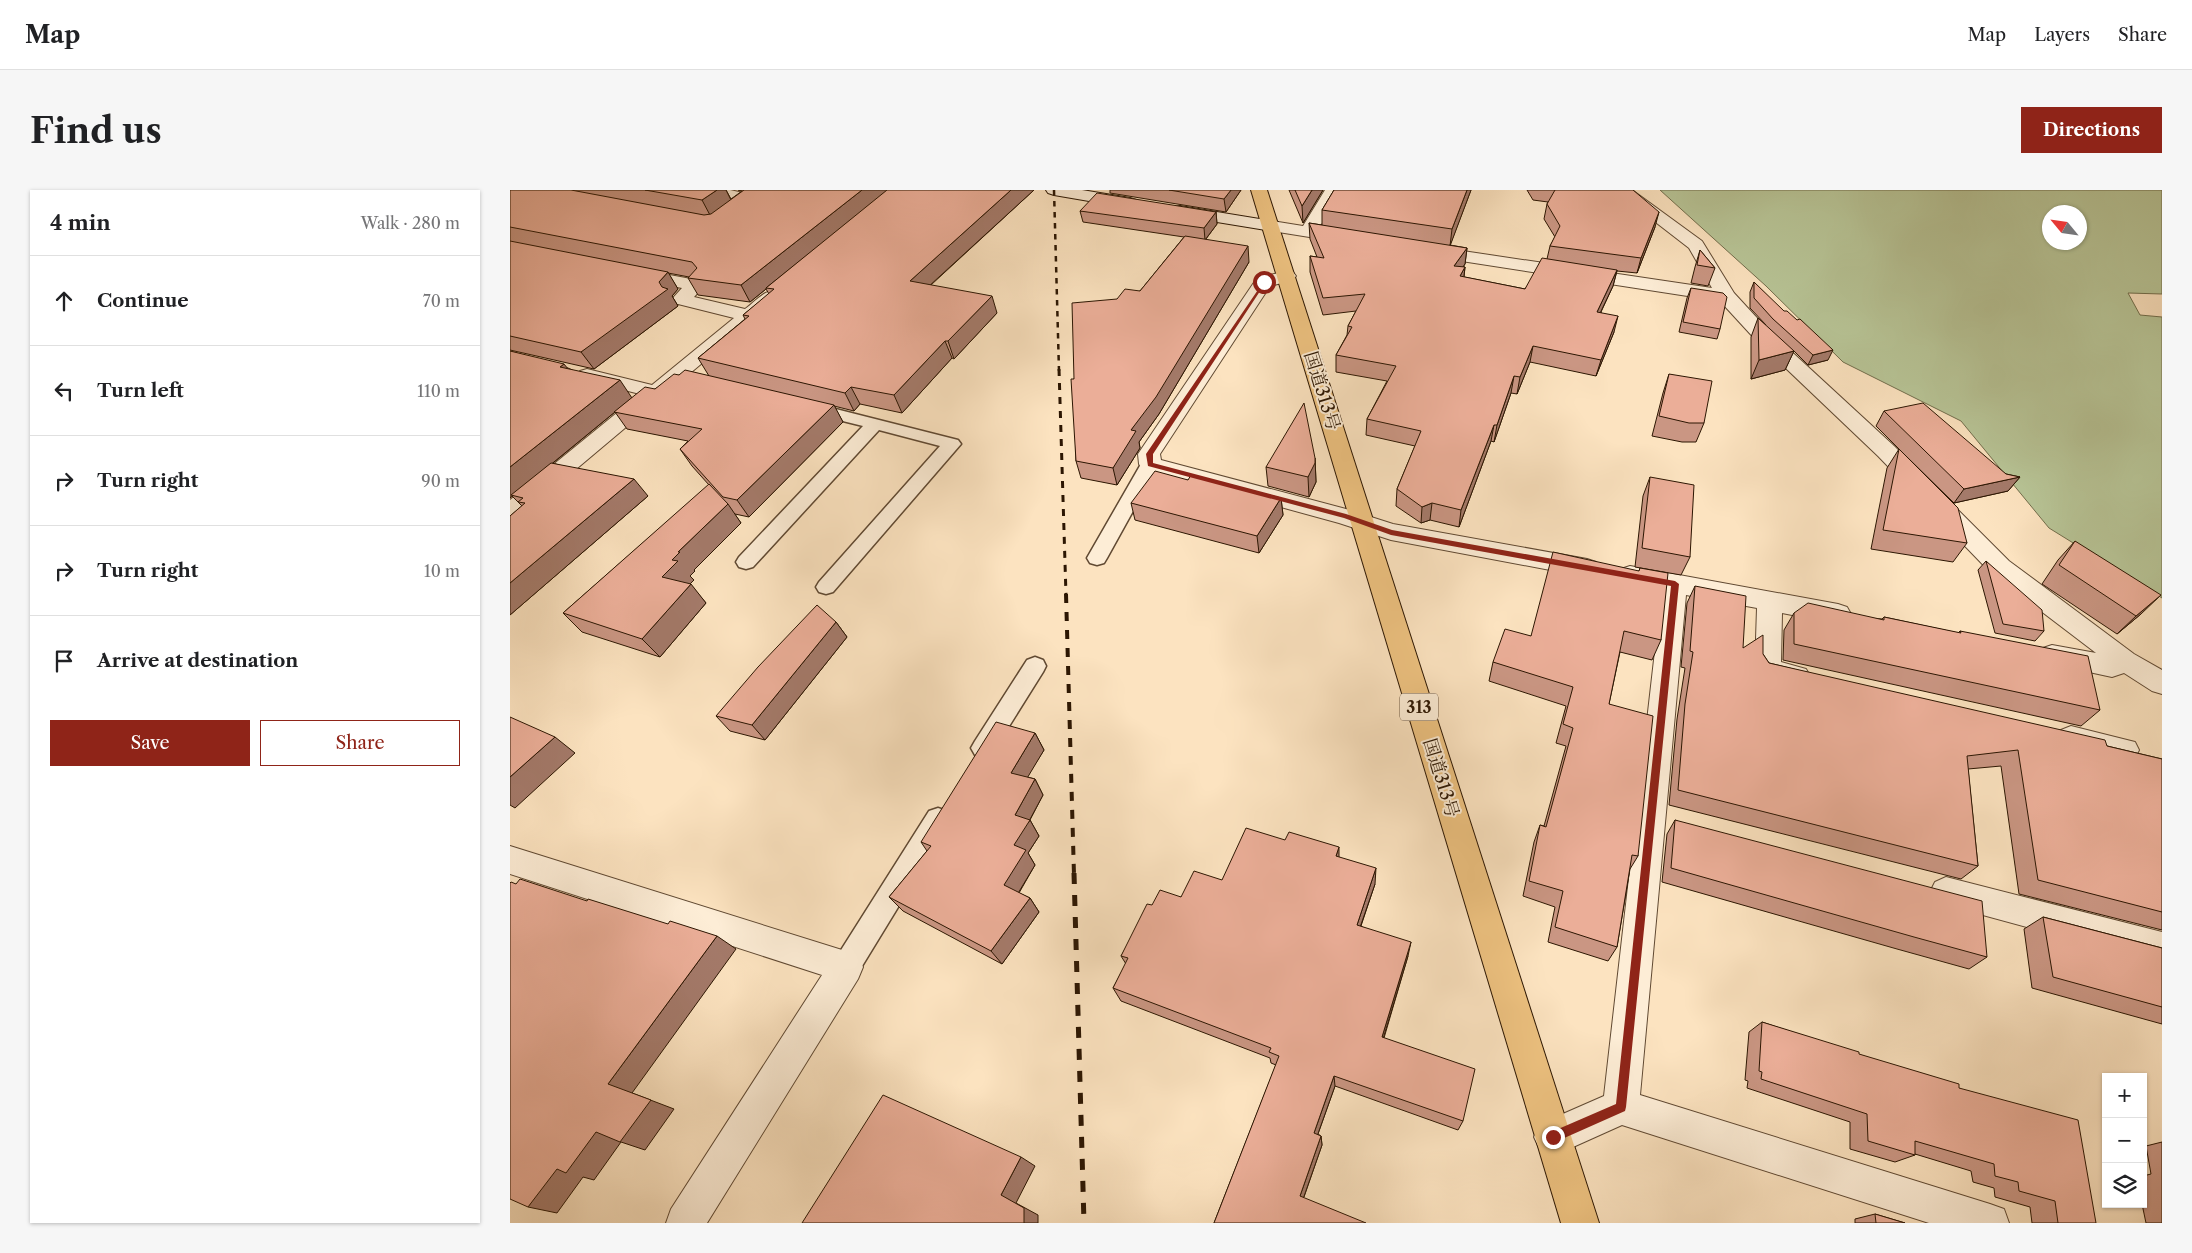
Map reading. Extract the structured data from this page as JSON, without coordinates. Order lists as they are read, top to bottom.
{
  "streets": {
    "highway": ["国道313号", "313"]
  },
  "north": "top left",
  "page": {
    "header": "Map",
    "nav": ["Map", "Layers", "Share"],
    "buttons": [
      "Directions",
      ["Save", "Share"]
    ],
    "title": "Find us",
    "heading": ["4 min", "Walk · 280 m"],
    "list": [
      ["Continue", "70 m"],
      ["Turn left", "110 m"],
      ["Turn right", "90 m"],
      ["Turn right", "10 m"],
      "Arrive at destination"
    ],
    "map_buttons": ["+", "−"]
  }
}
